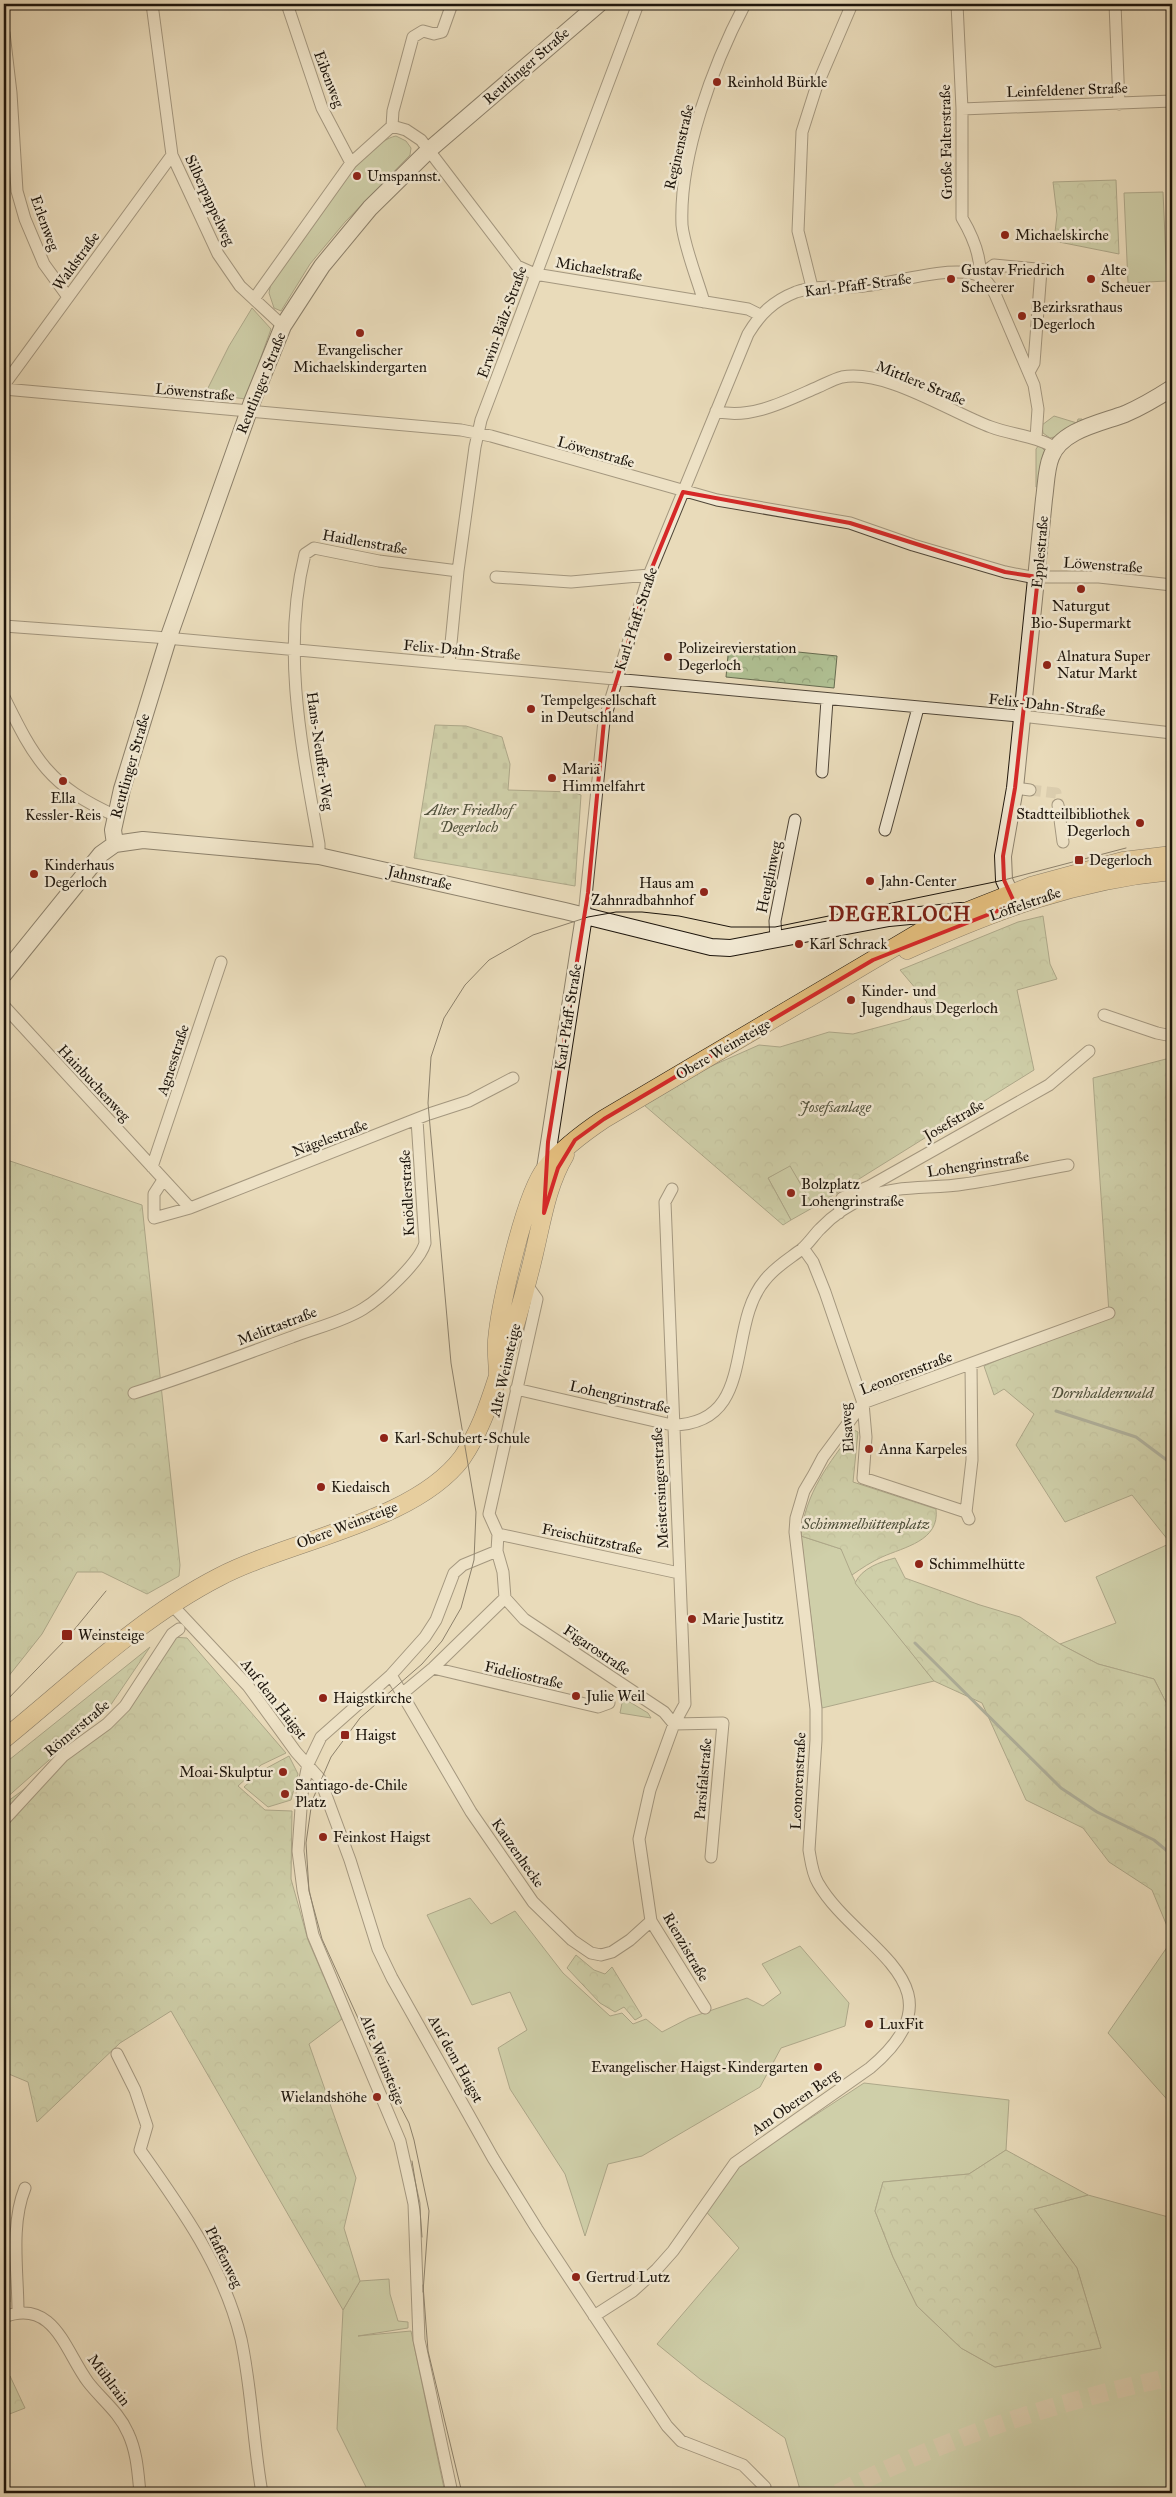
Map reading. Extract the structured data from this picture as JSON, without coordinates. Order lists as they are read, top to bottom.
{
  "streets": {
    "main road": ["Löffelstraße", "Obere Weinsteige"],
    "street": [
      "Reutlinger Straße",
      "Eibenweg",
      "Leinfeldener Straße",
      "Große Falterstraße",
      "Reginenstraße",
      "Silberpappelweg",
      "Erlenweg",
      "Waldstraße",
      "Michaelstraße",
      "Karl-Pfaff-Straße",
      "Erwin-Bälz-Straße",
      "Mittlere Straße",
      "Löwenstraße",
      "Haidlenstraße",
      "Epplestraße",
      "Felix-Dahn-Straße",
      "Hans-Neuffer-Weg",
      "Heuglinweg",
      "Jahnstraße",
      "Agnesstraße",
      "Hainbuchenweg",
      "Josefstraße",
      "Nägelestraße",
      "Lohengrinstraße",
      "Knödlerstraße",
      "Melittastraße",
      "Alte Weinsteige",
      "Leonorenstraße",
      "Elsaweg",
      "Meistersingerstraße",
      "Freischützstraße",
      "Figarostraße",
      "Fideliostraße",
      "Auf dem Haigst",
      "Römerstraße",
      "Parsifalstraße",
      "Kauzenhecke",
      "Rienzistraße",
      "Am Oberen Berg",
      "Pfaffenweg",
      "Mühlrain"
    ]
  },
  "crossings": [
    ["Reutlinger Straße", "Silberpappelweg"],
    ["Reutlinger Straße", "Michaelstraße"],
    ["Reutlinger Straße", "Löwenstraße"],
    ["Reutlinger Straße", "Felix-Dahn-Straße"],
    ["Reutlinger Straße", "Jahnstraße"],
    ["Leinfeldener Straße", "Große Falterstraße"],
    ["Große Falterstraße", "Karl-Pfaff-Straße"],
    ["Reginenstraße", "Michaelstraße"],
    ["Silberpappelweg", "Waldstraße"],
    ["Erlenweg", "Waldstraße"],
    ["Michaelstraße", "Karl-Pfaff-Straße"],
    ["Michaelstraße", "Erwin-Bälz-Straße"],
    ["Karl-Pfaff-Straße", "Mittlere Straße"],
    ["Karl-Pfaff-Straße", "Löwenstraße"],
    ["Karl-Pfaff-Straße", "Felix-Dahn-Straße"],
    ["Karl-Pfaff-Straße", "Jahnstraße"],
    ["Karl-Pfaff-Straße", "Obere Weinsteige"],
    ["Erwin-Bälz-Straße", "Löwenstraße"],
    ["Erwin-Bälz-Straße", "Haidlenstraße"],
    ["Erwin-Bälz-Straße", "Felix-Dahn-Straße"],
    ["Mittlere Straße", "Epplestraße"],
    ["Löwenstraße", "Epplestraße"],
    ["Haidlenstraße", "Felix-Dahn-Straße"],
    ["Haidlenstraße", "Hans-Neuffer-Weg"],
    ["Epplestraße", "Felix-Dahn-Straße"],
    ["Epplestraße", "Löffelstraße"],
    ["Felix-Dahn-Straße", "Hans-Neuffer-Weg"],
    ["Hans-Neuffer-Weg", "Jahnstraße"],
    ["Heuglinweg", "Jahnstraße"],
    ["Jahnstraße", "Löffelstraße"],
    ["Löffelstraße", "Obere Weinsteige"],
    ["Obere Weinsteige", "Alte Weinsteige"],
    ["Obere Weinsteige", "Auf dem Haigst"],
    ["Agnesstraße", "Hainbuchenweg"],
    ["Hainbuchenweg", "Nägelestraße"],
    ["Josefstraße", "Lohengrinstraße"],
    ["Nägelestraße", "Knödlerstraße"],
    ["Lohengrinstraße", "Alte Weinsteige"],
    ["Lohengrinstraße", "Elsaweg"],
    ["Lohengrinstraße", "Meistersingerstraße"],
    ["Knödlerstraße", "Melittastraße"],
    ["Alte Weinsteige", "Freischützstraße"],
    ["Alte Weinsteige", "Figarostraße"],
    ["Alte Weinsteige", "Auf dem Haigst"],
    ["Leonorenstraße", "Elsaweg"],
    ["Leonorenstraße", "Am Oberen Berg"],
    ["Meistersingerstraße", "Freischützstraße"],
    ["Meistersingerstraße", "Figarostraße"],
    ["Meistersingerstraße", "Parsifalstraße"],
    ["Meistersingerstraße", "Rienzistraße"],
    ["Figarostraße", "Parsifalstraße"],
    ["Figarostraße", "Rienzistraße"],
    ["Auf dem Haigst", "Am Oberen Berg"],
    ["Parsifalstraße", "Rienzistraße"],
    ["Kauzenhecke", "Rienzistraße"]
  ],
  "districts": ["DEGERLOCH"],
  "parks": [
    "Alter Friedhof Degerloch",
    "Josefsanlage",
    "Dornhaldenwald",
    "Schimmelhüttenplatz"
  ],
  "places": {
    "other": [
      "Reinhold Bürkle",
      "Umspannst.",
      "Michaelskirche",
      "Gustav Friedrich Scheerer",
      "Alte Scheuer",
      "Bezirksrathaus Degerloch",
      "Evangelischer Michaelskindergarten",
      "Naturgut Bio-Supermarkt",
      "Polizeirevierstation Degerloch",
      "Alnatura Super Natur Markt",
      "Tempelgesellschaft in Deutschland",
      "Mariä Himmelfahrt",
      "Ella Kessler-Reis",
      "Stadtteilbibliothek Degerloch",
      "Kinderhaus Degerloch",
      "Jahn-Center",
      "Haus am Zahnradbahnhof",
      "Karl Schrack",
      "Kinder- und Jugendhaus Degerloch",
      "Bolzplatz Lohengrinstraße",
      "Karl-Schubert-Schule",
      "Anna Karpeles",
      "Kiedaisch",
      "Schimmelhütte",
      "Marie Justitz",
      "Julie Weil",
      "Haigstkirche",
      "Moai-Skulptur",
      "Santiago-de-Chile Platz",
      "Feinkost Haigst",
      "LuxFit",
      "Evangelischer Haigst-Kindergarten",
      "Wielandshöhe",
      "Gertrud Lutz"
    ],
    "transit": ["Degerloch", "Weinsteige", "Haigst"]
  }
}
